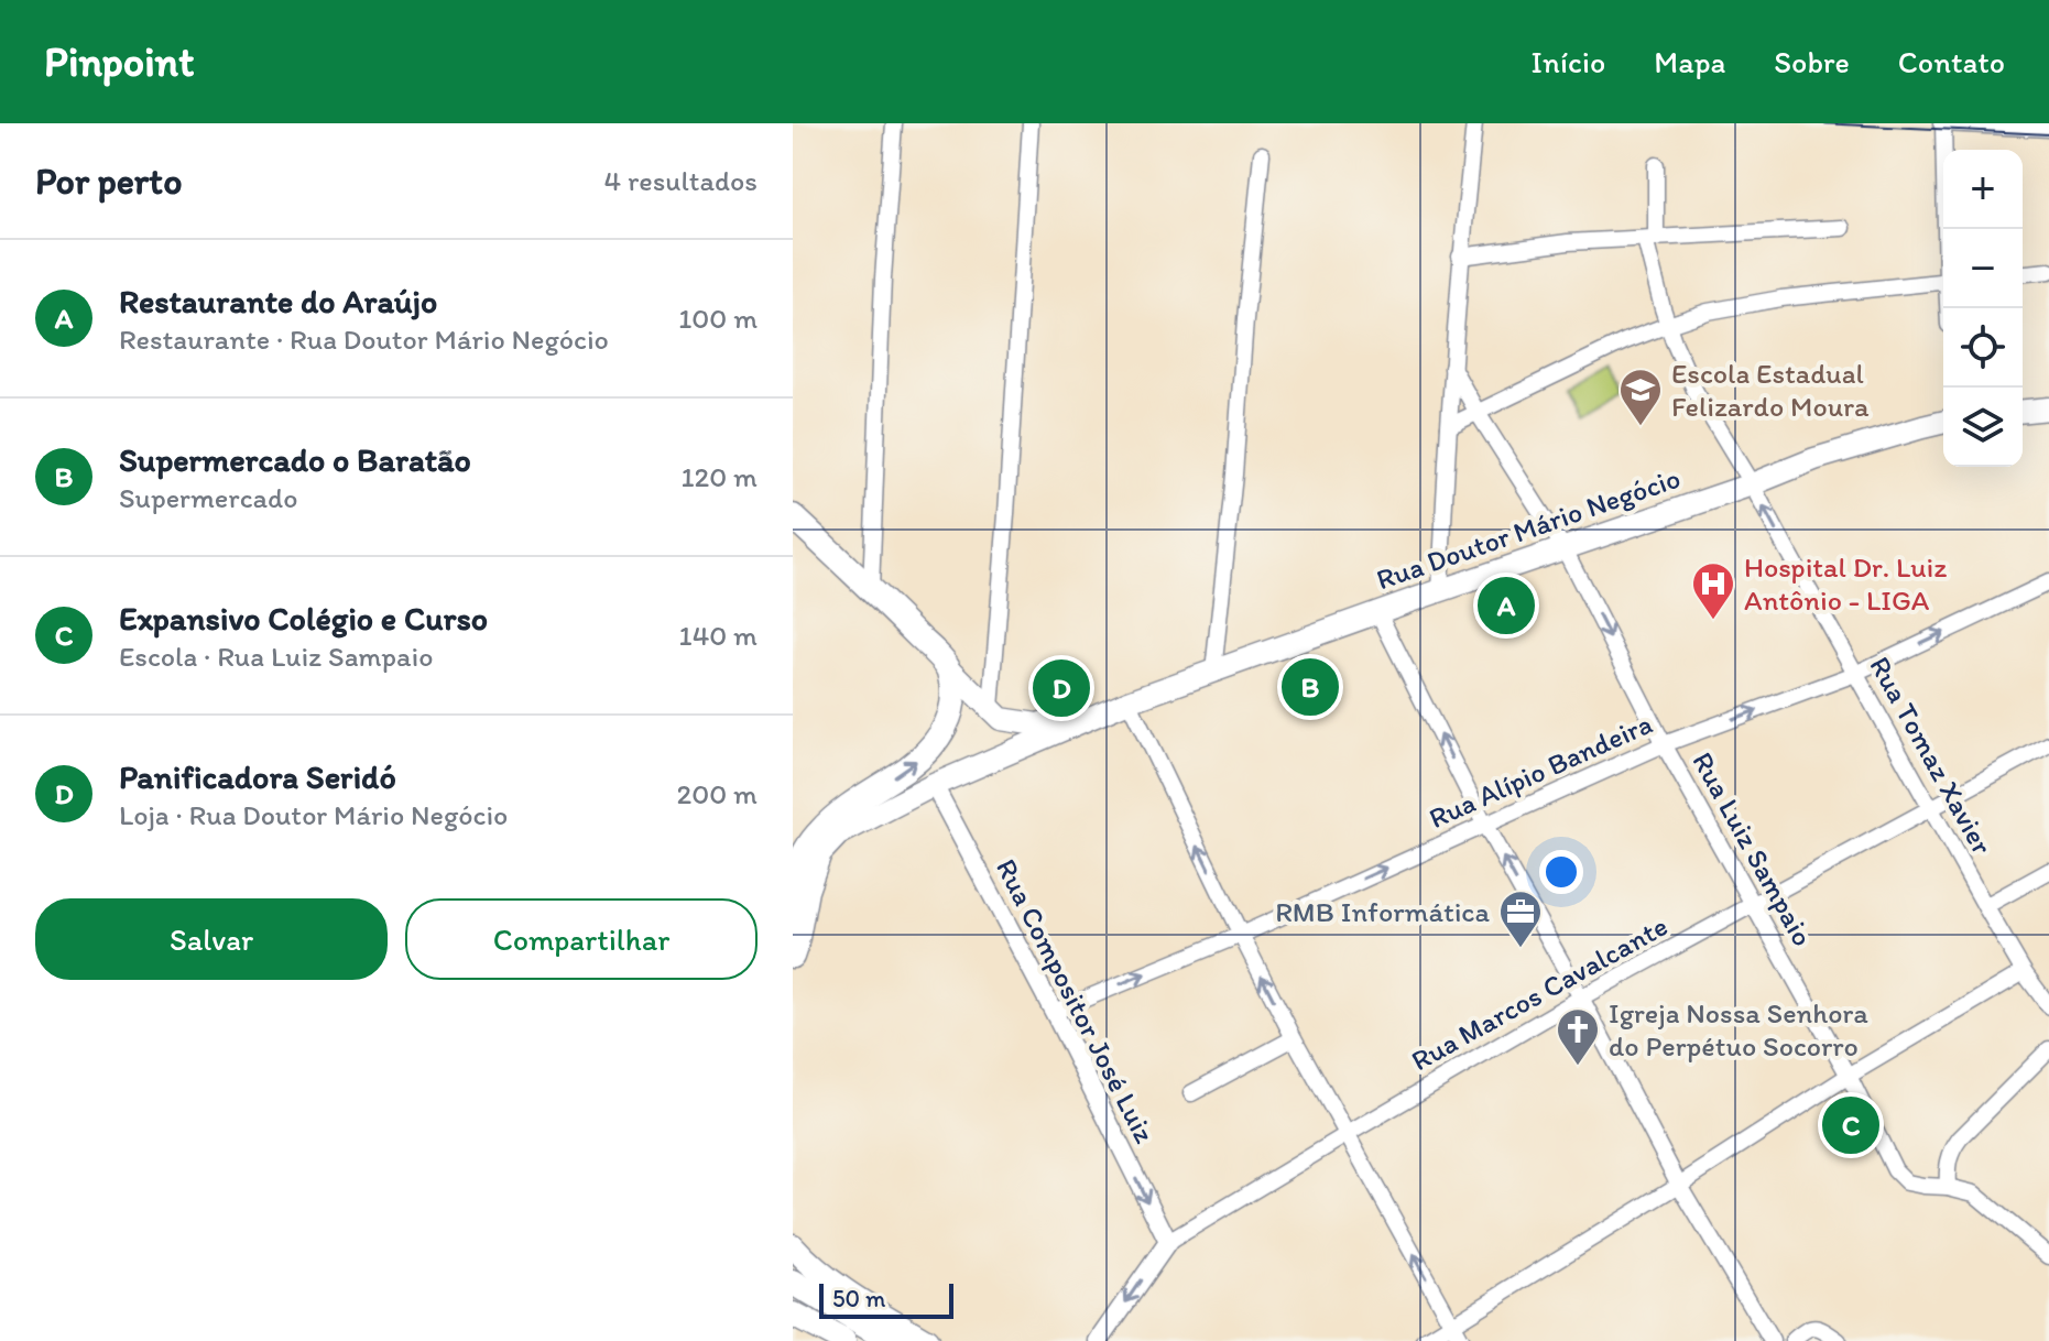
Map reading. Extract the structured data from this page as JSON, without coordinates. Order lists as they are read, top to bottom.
{
  "streets": {
    "main road": ["Rua Doutor Mário Negócio"],
    "street": [
      "Rua Tomaz Xavier",
      "Rua Alípio Bandeira",
      "Rua Luiz Sampaio",
      "Rua Marcos Cavalcante",
      "Rua Compositor José Luiz"
    ]
  },
  "crossings": [
    ["Rua Doutor Mário Negócio", "Rua Tomaz Xavier"],
    ["Rua Doutor Mário Negócio", "Rua Luiz Sampaio"],
    ["Rua Doutor Mário Negócio", "Rua Compositor José Luiz"],
    ["Rua Tomaz Xavier", "Rua Alípio Bandeira"],
    ["Rua Tomaz Xavier", "Rua Marcos Cavalcante"],
    ["Rua Alípio Bandeira", "Rua Luiz Sampaio"],
    ["Rua Alípio Bandeira", "Rua Compositor José Luiz"],
    ["Rua Luiz Sampaio", "Rua Marcos Cavalcante"],
    ["Rua Marcos Cavalcante", "Rua Compositor José Luiz"]
  ],
  "one_way": ["Rua Alípio Bandeira", "Rua Compositor José Luiz"],
  "places": {
    "school or university": ["Escola Estadual Felizardo Moura"],
    "hospital": ["Hospital Dr. Luiz Antônio - LIGA"],
    "office": ["RMB Informática"],
    "church": ["Igreja Nossa Senhora do Perpétuo Socorro"]
  },
  "scale_bar": "50 m",
  "page": {
    "header": "Pinpoint",
    "nav": [
      "Início",
      "Mapa",
      "Sobre",
      "Contato"
    ],
    "heading": ["Por perto", "4 resultados"],
    "map_buttons": ["+", "−"],
    "list": [
      {
        "mark": "A",
        "name": "Restaurante do Araújo",
        "note": "Restaurante · Rua Doutor Mário Negócio",
        "value": "100 m"
      },
      {
        "mark": "B",
        "name": "Supermercado o Baratão",
        "note": "Supermercado",
        "value": "120 m"
      },
      {
        "mark": "C",
        "name": "Expansivo Colégio e Curso",
        "note": "Escola · Rua Luiz Sampaio",
        "value": "140 m"
      },
      {
        "mark": "D",
        "name": "Panificadora Seridó",
        "note": "Loja · Rua Doutor Mário Negócio",
        "value": "200 m"
      }
    ],
    "pins": [
      "A",
      "B",
      "D",
      "C"
    ],
    "buttons": ["Salvar", "Compartilhar"],
    "scale": "50 m"
  }
}
